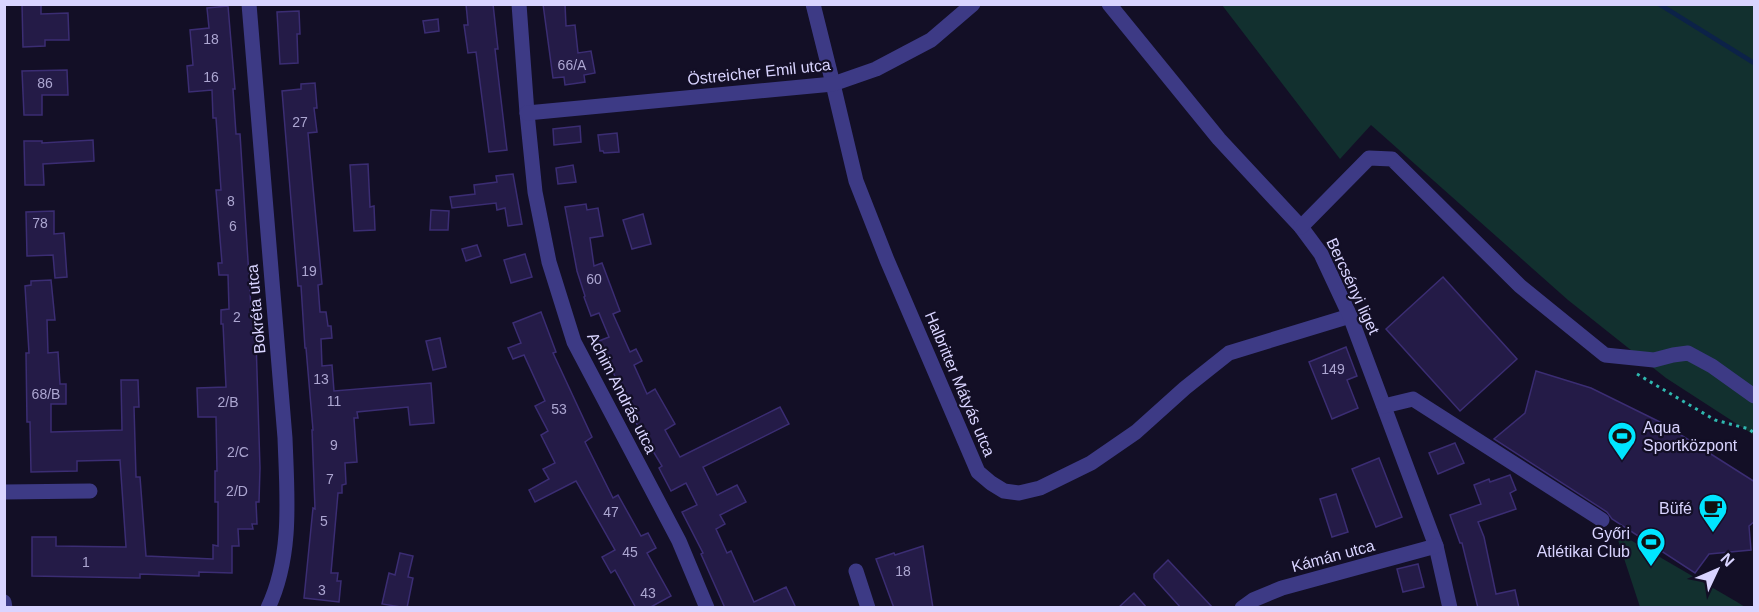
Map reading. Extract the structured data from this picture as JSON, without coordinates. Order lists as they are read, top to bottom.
{
  "streets": {
    "street": [
      "Östreicher Emil utca",
      "Bercsényi liget",
      "Bokréta utca",
      "Halbritter Mátyás utca",
      "Achim András utca",
      "Kámán utca"
    ]
  },
  "crossings": [
    ["Östreicher Emil utca", "Halbritter Mátyás utca"],
    ["Östreicher Emil utca", "Achim András utca"],
    ["Bercsényi liget", "Halbritter Mátyás utca"],
    ["Bercsényi liget", "Kámán utca"]
  ],
  "places": {
    "sports": ["Aqua Sportközpont", "Győri Atlétikai Club"],
    "cafe": ["Büfé"]
  },
  "house_numbers": [
    "18",
    "66/A",
    "16",
    "86",
    "27",
    "8",
    "78",
    "6",
    "19",
    "60",
    "2",
    "149",
    "13",
    "68/B",
    "11",
    "2/B",
    "53",
    "9",
    "2/C",
    "7",
    "2/D",
    "47",
    "5",
    "45",
    "1",
    "18",
    "3",
    "43"
  ],
  "north": "top right"
}
